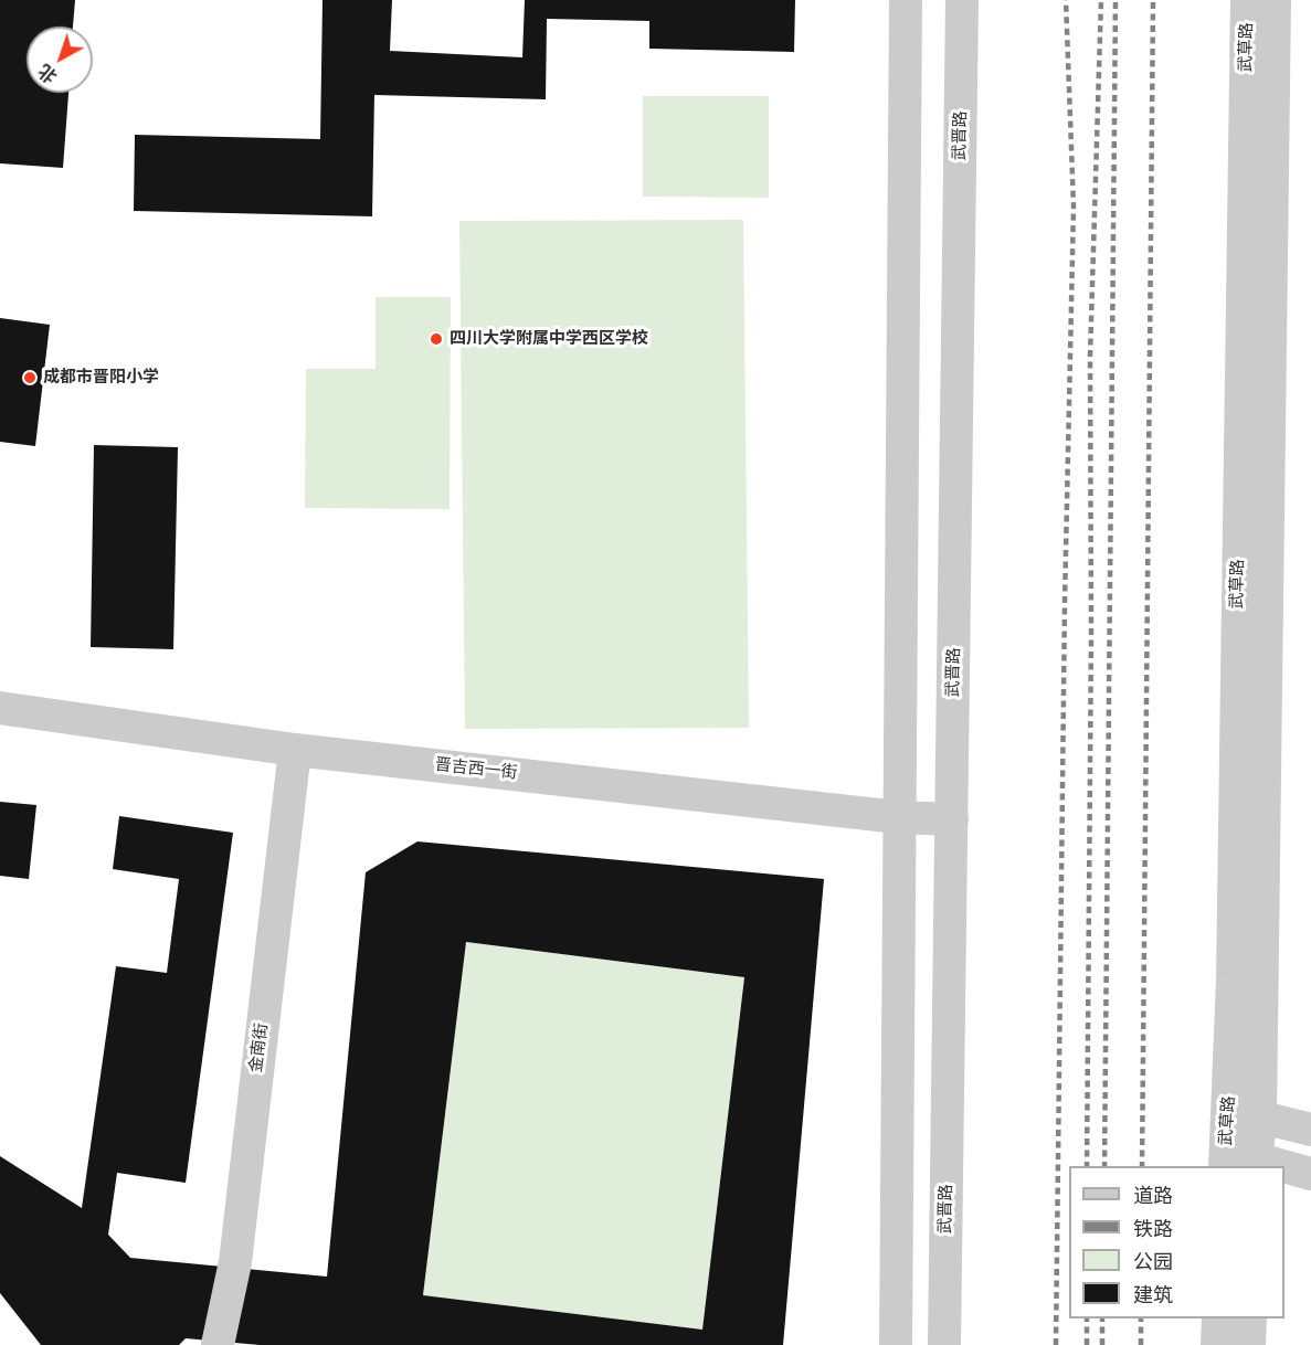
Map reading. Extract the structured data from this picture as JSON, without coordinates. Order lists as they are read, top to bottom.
{
  "streets": {
    "street": [
      "武草路",
      "武晋路",
      "晋吉西一街",
      "金南街"
    ]
  },
  "crossings": [
    ["武晋路", "晋吉西一街"],
    ["晋吉西一街", "金南街"]
  ],
  "places": ["四川大学附属中学西区学校", "成都市晋阳小学"],
  "legend": [
    "道路",
    "铁路",
    "公园",
    "建筑"
  ],
  "north": "bottom left"
}
